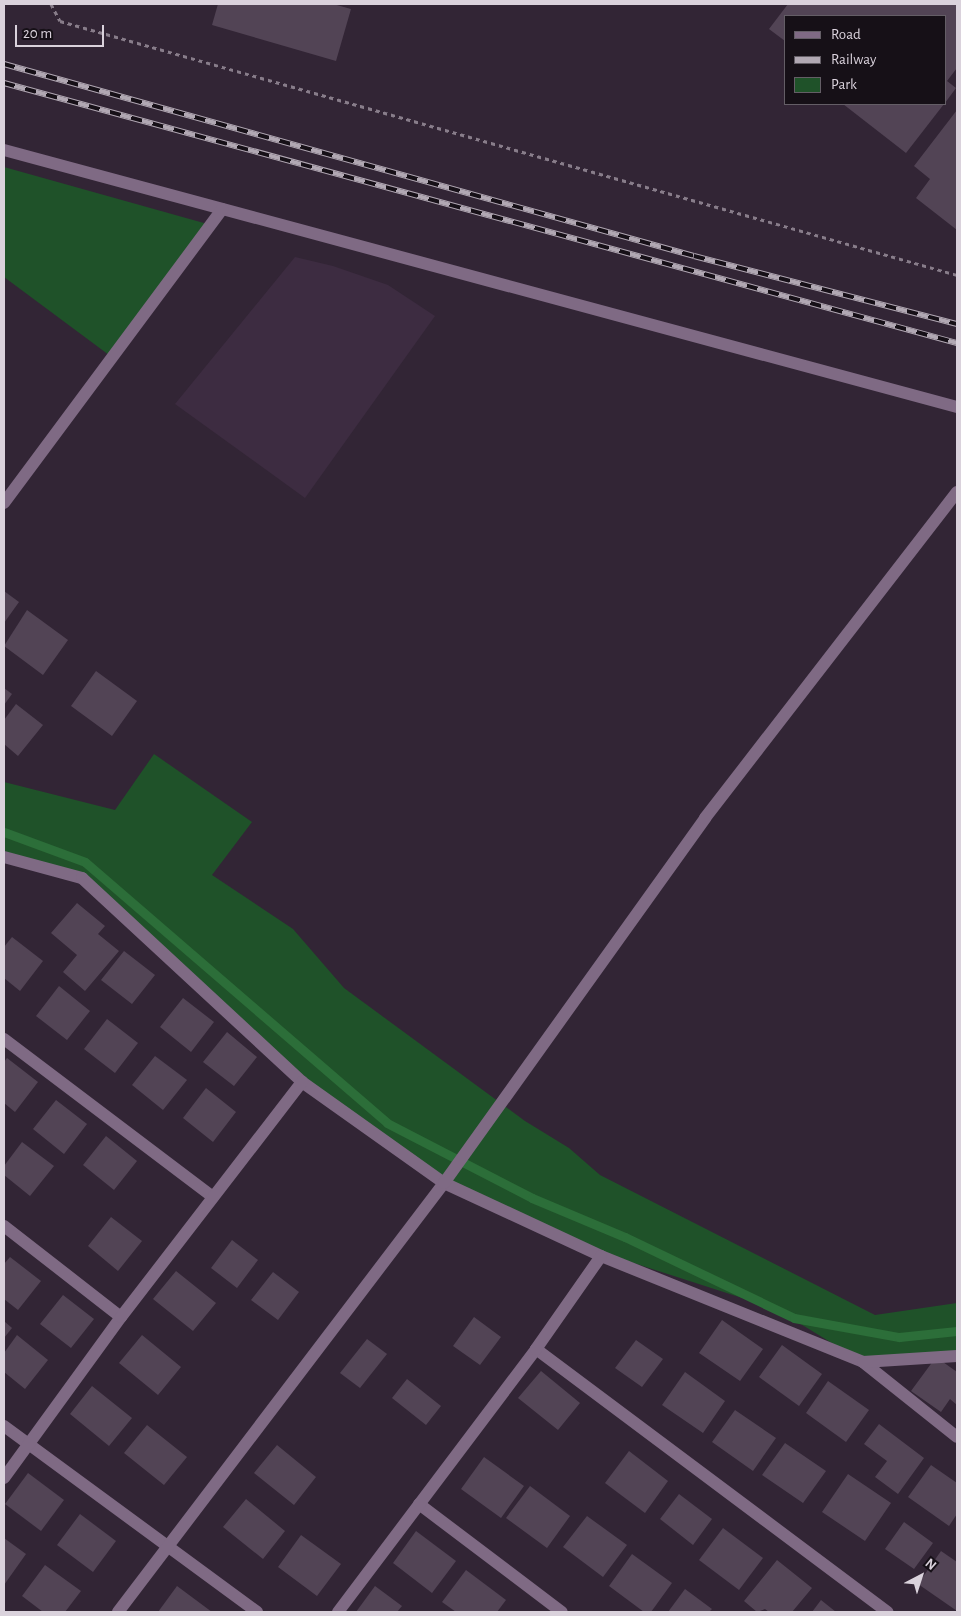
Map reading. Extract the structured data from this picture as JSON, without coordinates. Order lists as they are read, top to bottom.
{
  "legend": ["Road", "Railway", "Park"],
  "scale_bar": "20 m",
  "north": "top right"
}
